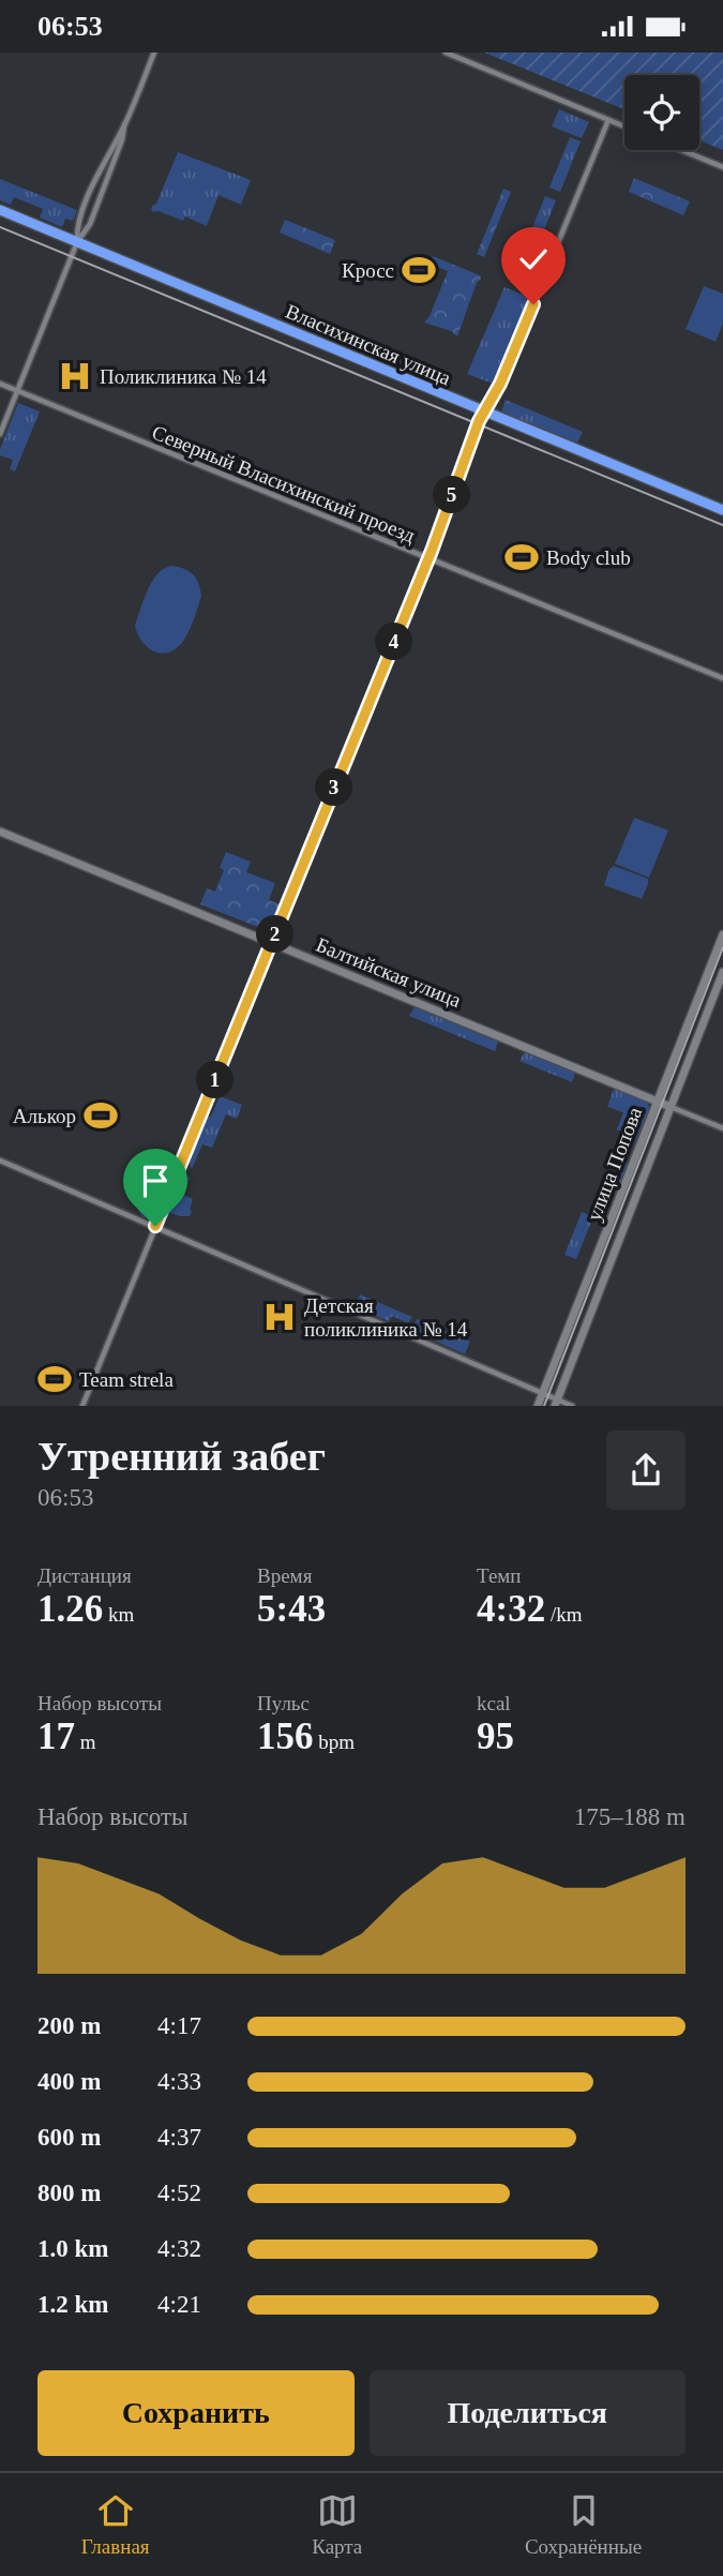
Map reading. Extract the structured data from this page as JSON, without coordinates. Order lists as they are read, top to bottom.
{
  "streets": {
    "highway": ["Власихинская улица"],
    "main road": ["Балтийская улица", "улица Попова"],
    "street": ["Северный Власихинский проезд"]
  },
  "crossings": [
    ["Балтийская улица", "улица Попова"]
  ],
  "places": {
    "sports": [
      "Кросс",
      "Body club",
      "Алькор",
      "Team strela"
    ],
    "hospital": ["Поликлиника № 14", "Детская поликлиника № 14"]
  },
  "page": {
    "status": "06:53",
    "pins": [
      "5",
      "4",
      "3",
      "2",
      "1"
    ],
    "heading": ["Утренний забег", "06:53"],
    "stats": [
      ["Дистанция", "1.26 km"],
      ["Время", "5:43"],
      ["Темп", "4:32 /km"],
      ["Набор высоты", "17 m"],
      ["Пульс", "156 bpm"],
      ["kcal", "95"]
    ],
    "chart": ["Набор высоты", "175–188 m"],
    "list": [
      {
        "name": "200 m",
        "note": "4:17"
      },
      {
        "name": "400 m",
        "note": "4:33"
      },
      {
        "name": "600 m",
        "note": "4:37"
      },
      {
        "name": "800 m",
        "note": "4:52"
      },
      {
        "name": "1.0 km",
        "note": "4:32"
      },
      {
        "name": "1.2 km",
        "note": "4:21"
      }
    ],
    "buttons": ["Сохранить", "Поделиться"],
    "tabs": ["Главная", "Карта", "Сохранённые"]
  }
}
